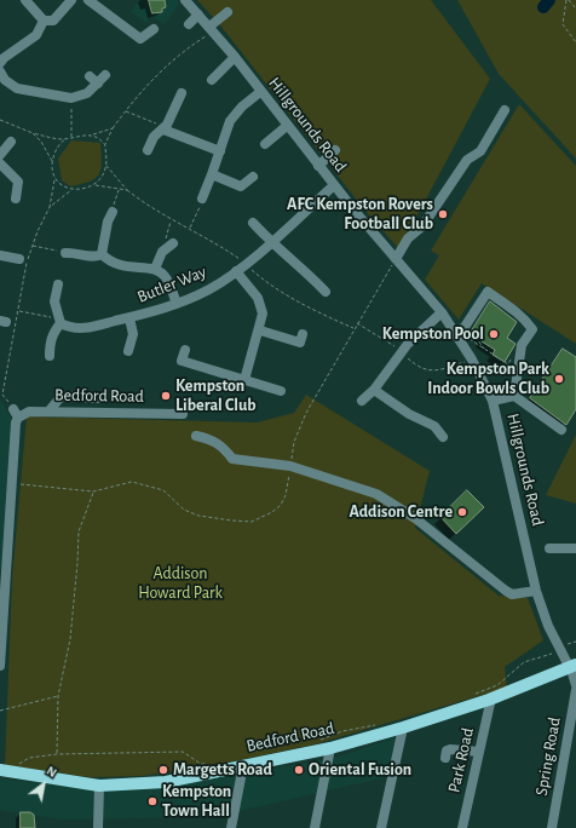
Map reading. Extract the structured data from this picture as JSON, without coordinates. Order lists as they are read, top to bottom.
{
  "streets": {
    "main road": ["Bedford Road"],
    "street": [
      "Hillgrounds Road",
      "Butler Way",
      "Spring Road",
      "Park Road"
    ]
  },
  "crossings": [
    ["Hillgrounds Road", "Butler Way"],
    ["Hillgrounds Road", "Bedford Road"],
    ["Bedford Road", "Park Road"]
  ],
  "parks": ["Addison Howard Park"],
  "places": [
    "AFC Kempston Rovers Football Club",
    "Kempston Pool",
    "Kempston Park Indoor Bowls Club",
    "Kempston Liberal Club",
    "Addison Centre",
    "Margetts Road",
    "Oriental Fusion",
    "Kempston Town Hall"
  ],
  "north": "top right"
}
